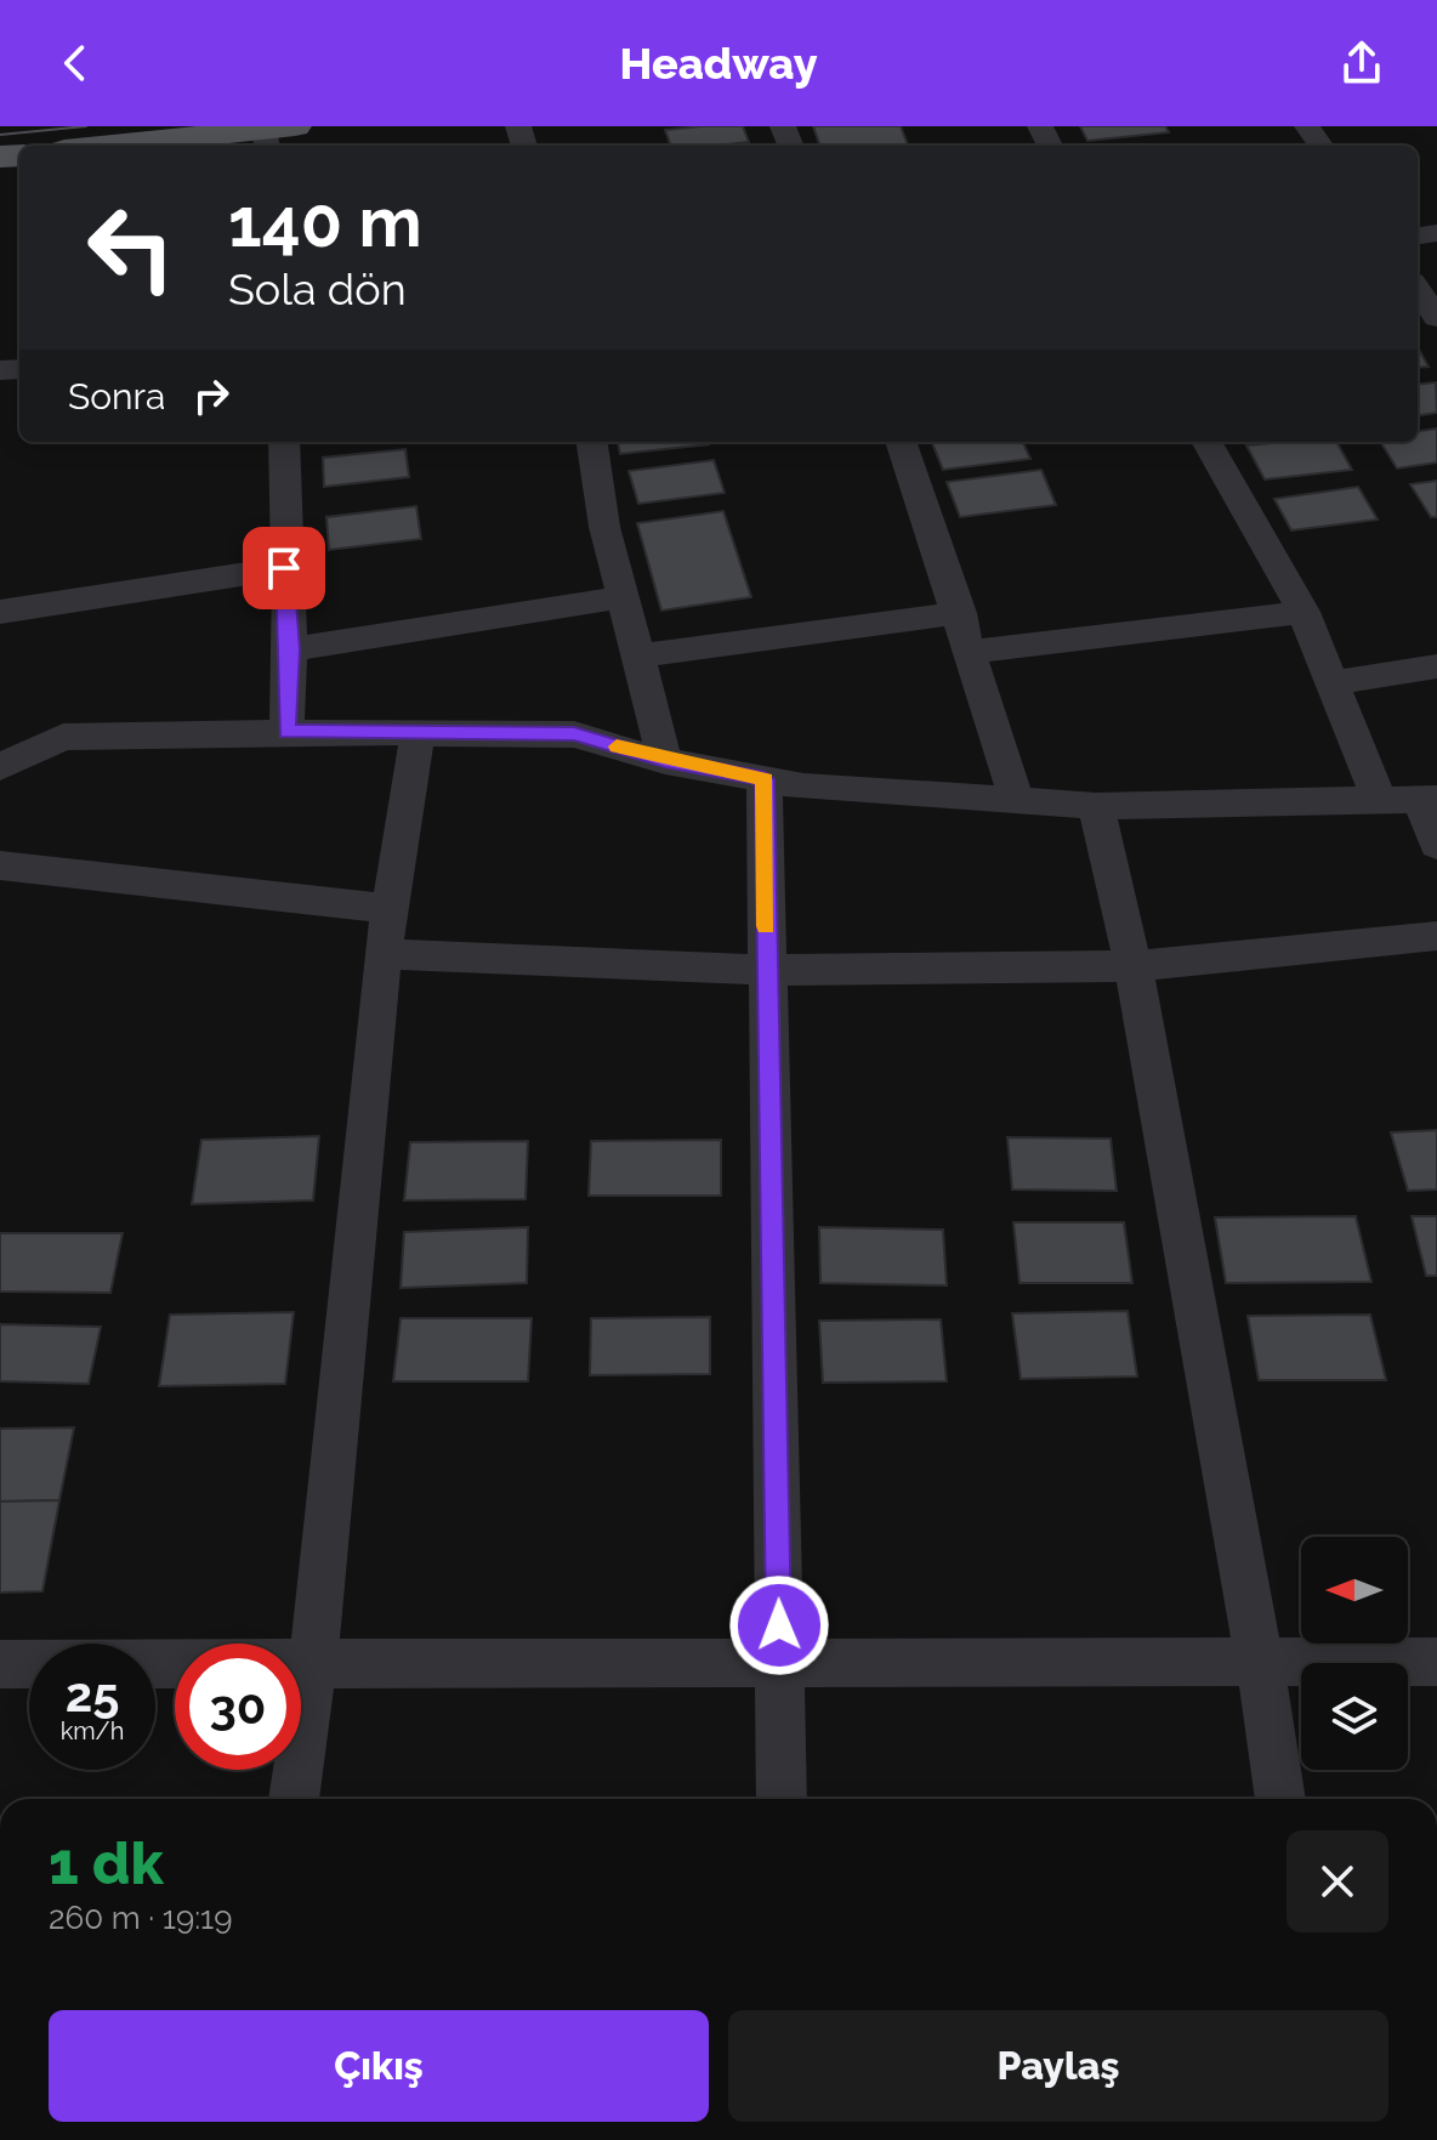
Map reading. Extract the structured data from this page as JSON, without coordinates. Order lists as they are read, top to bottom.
{
  "north": "left",
  "page": {
    "header": "Headway",
    "turn": ["140 m", "Sola dön"],
    "then": "Sonra",
    "speed": "25 km/h",
    "limit": "30",
    "heading": ["1 dk", "260 m · 19:19"],
    "buttons": ["Çıkış", "Paylaş"]
  }
}
